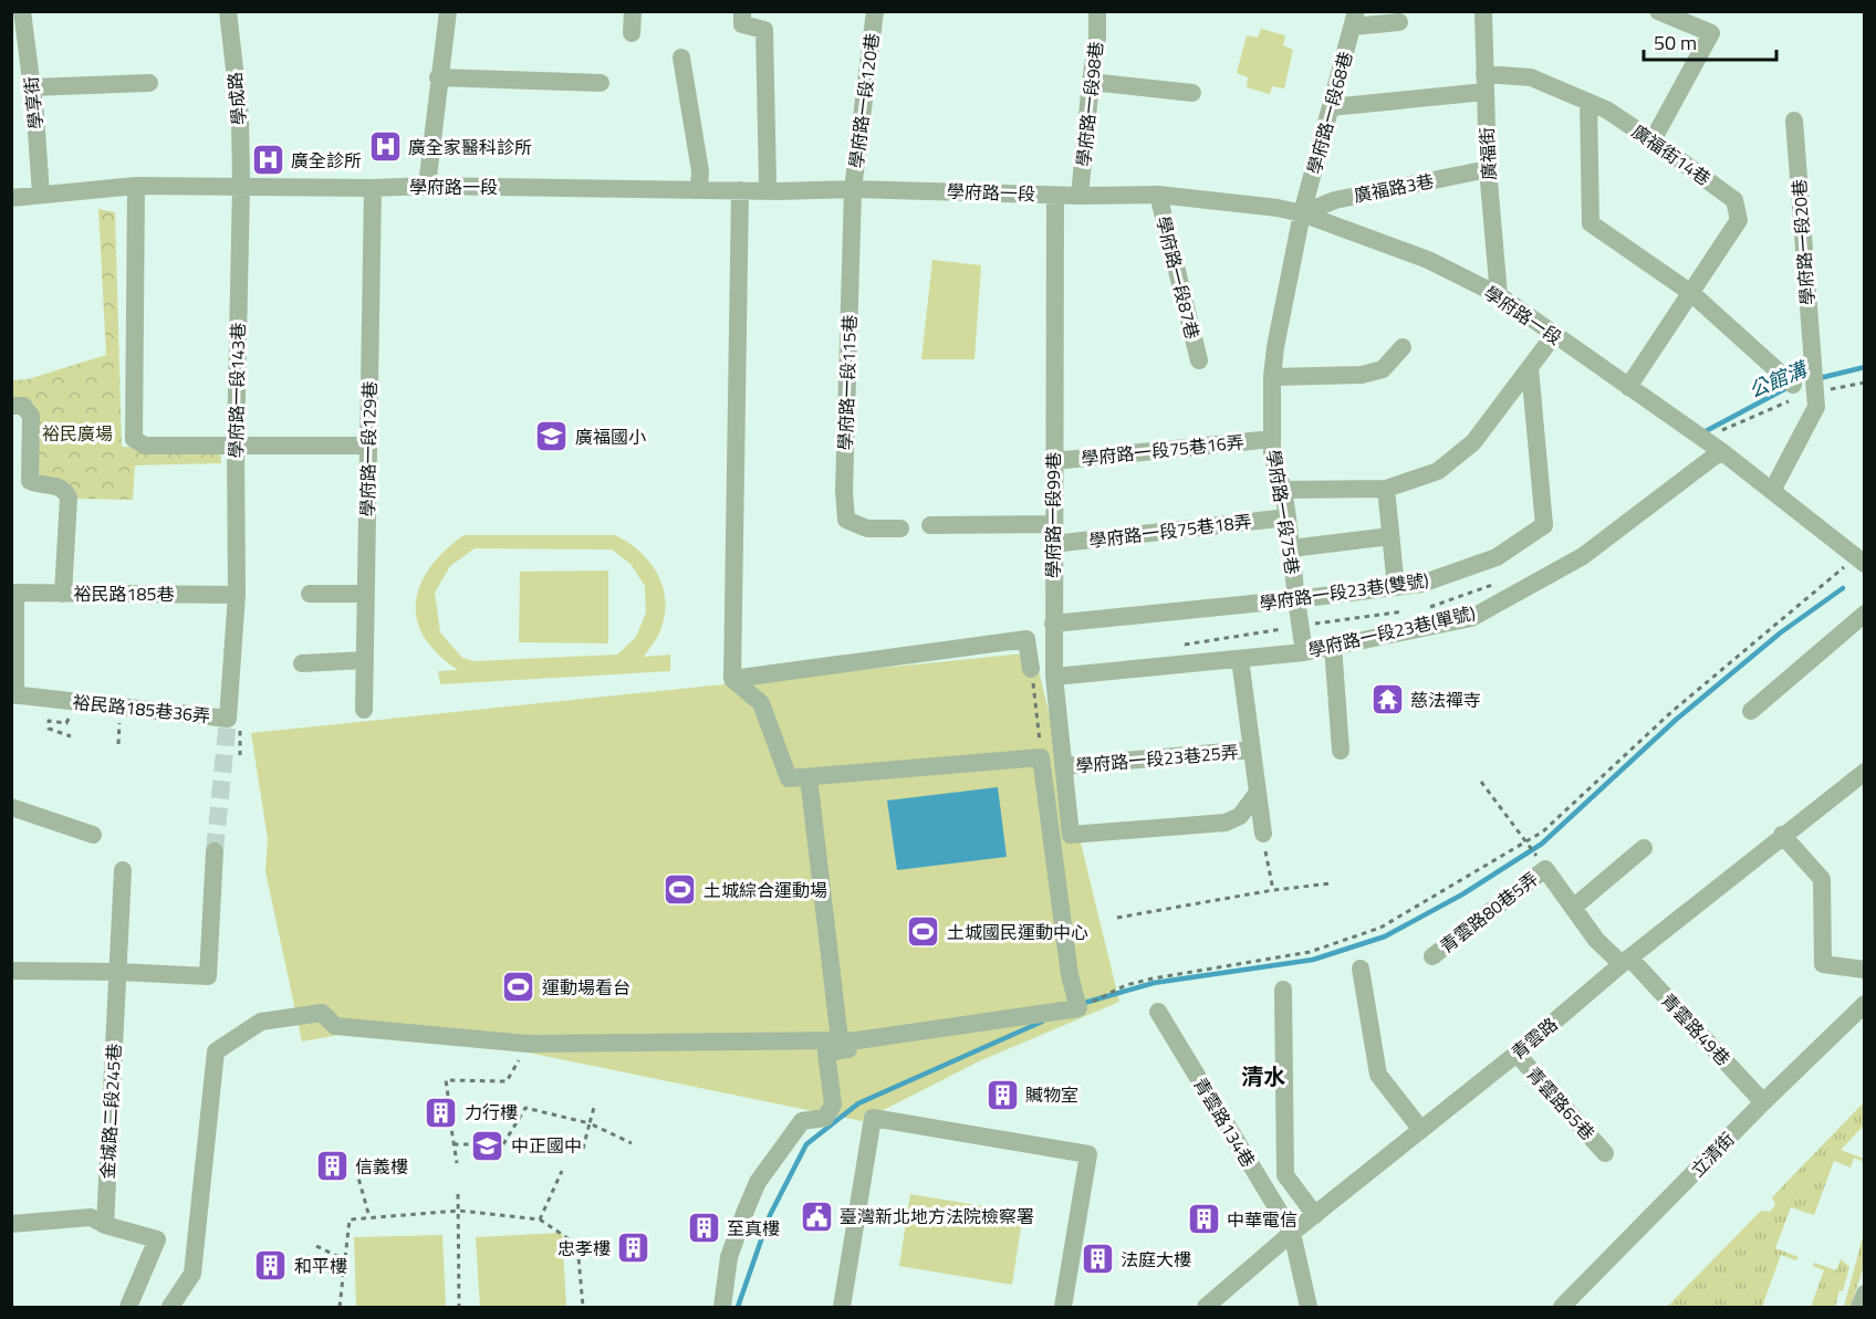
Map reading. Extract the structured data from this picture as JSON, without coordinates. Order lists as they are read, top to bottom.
{
  "streets": {
    "street": [
      "學成路",
      "學府路一段120巷",
      "學享街",
      "學府路一段98巷",
      "學府路一段68巷",
      "廣福街",
      "廣福街14巷",
      "學府路一段",
      "廣福路3巷",
      "學府路一段20巷",
      "學府路一段87巷",
      "學府路一段115巷",
      "學府路一段143巷",
      "學府路一段129巷",
      "學府路一段75巷16弄",
      "學府路一段75巷",
      "學府路一段99巷",
      "學府路一段75巷18弄",
      "學府路一段23巷(雙號)",
      "裕民路185巷",
      "學府路一段23巷(單號)",
      "裕民路185巷36弄",
      "學府路一段23巷25弄",
      "青雲路80巷5弄",
      "青雲路49巷",
      "青雲路",
      "青雲路65巷",
      "金城路二段245巷",
      "青雲路134巷",
      "立清街"
    ]
  },
  "crossings": [
    ["學成路", "學府路一段"],
    ["學成路", "學府路一段143巷"],
    ["學府路一段120巷", "學府路一段"],
    ["學府路一段120巷", "學府路一段115巷"],
    ["學享街", "學府路一段"],
    ["學府路一段98巷", "學府路一段"],
    ["學府路一段68巷", "廣福街14巷"],
    ["學府路一段68巷", "學府路一段"],
    ["學府路一段68巷", "廣福路3巷"],
    ["學府路一段68巷", "學府路一段75巷"],
    ["廣福街", "廣福街14巷"],
    ["廣福街", "學府路一段"],
    ["廣福街", "廣福路3巷"],
    ["學府路一段", "廣福路3巷"],
    ["學府路一段", "學府路一段20巷"],
    ["學府路一段", "學府路一段87巷"],
    ["學府路一段", "學府路一段115巷"],
    ["學府路一段", "學府路一段143巷"],
    ["學府路一段", "學府路一段129巷"],
    ["學府路一段", "學府路一段75巷"],
    ["學府路一段", "學府路一段99巷"],
    ["學府路一段", "學府路一段23巷(單號)"],
    ["廣福路3巷", "學府路一段75巷"],
    ["學府路一段143巷", "裕民路185巷"],
    ["學府路一段143巷", "裕民路185巷36弄"],
    ["學府路一段75巷16弄", "學府路一段75巷"],
    ["學府路一段75巷16弄", "學府路一段99巷"],
    ["學府路一段75巷", "學府路一段75巷18弄"],
    ["學府路一段75巷", "學府路一段23巷(雙號)"],
    ["學府路一段75巷", "學府路一段23巷(單號)"],
    ["學府路一段99巷", "學府路一段75巷18弄"],
    ["學府路一段99巷", "學府路一段23巷(雙號)"],
    ["學府路一段99巷", "學府路一段23巷(單號)"],
    ["學府路一段99巷", "學府路一段23巷25弄"],
    ["裕民路185巷", "裕民路185巷36弄"],
    ["學府路一段23巷(單號)", "學府路一段23巷25弄"],
    ["青雲路80巷5弄", "青雲路49巷"],
    ["青雲路49巷", "青雲路"],
    ["青雲路49巷", "立清街"],
    ["青雲路", "青雲路65巷"],
    ["青雲路", "青雲路134巷"]
  ],
  "districts": ["清水"],
  "water": ["公館溝"],
  "parks": ["裕民廣場"],
  "places": {
    "hospital": ["廣全家醫科診所", "廣全診所"],
    "school or university": ["廣福國小", "中正國中"],
    "temple": ["慈法禪寺"],
    "sports": ["土城綜合運動場", "土城國民運動中心", "運動場看台"],
    "building": [
      "贓物室",
      "力行樓",
      "信義樓",
      "中華電信",
      "至真樓",
      "忠孝樓",
      "法庭大樓",
      "和平樓"
    ],
    "public building": ["臺灣新北地方法院檢察署"]
  },
  "scale_bar": "50 m"
}
